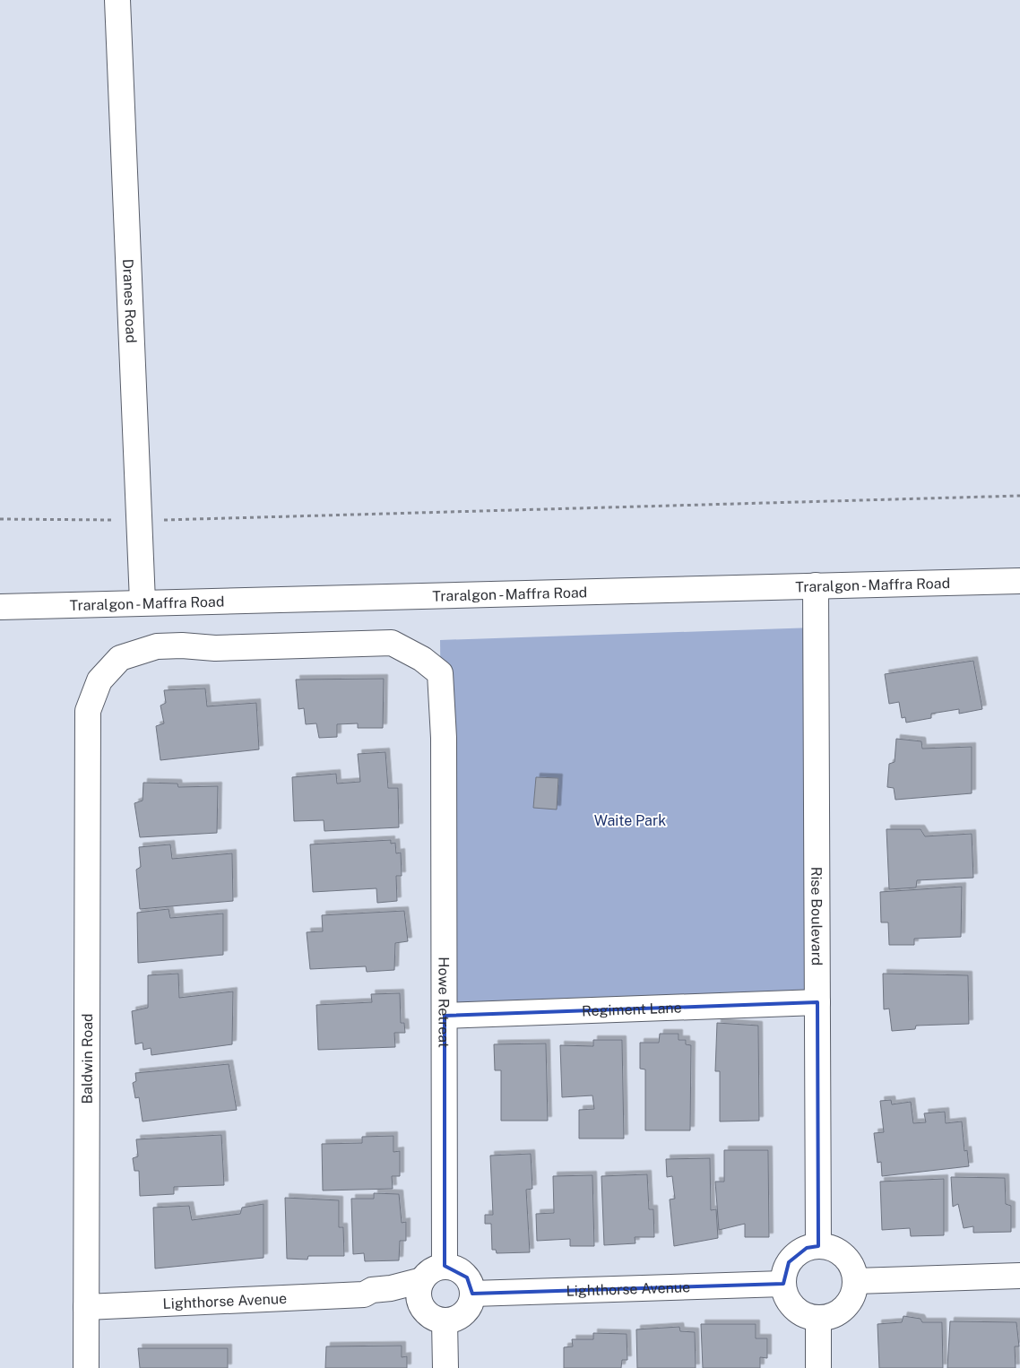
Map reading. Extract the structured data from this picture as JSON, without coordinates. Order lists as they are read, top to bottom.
{
  "streets": {
    "street": [
      "Dranes Road",
      "Traralgon - Maffra Road",
      "Rise Boulevard",
      "Howe Retreat",
      "Regiment Lane",
      "Baldwin Road",
      "Lighthorse Avenue"
    ]
  },
  "crossings": [
    ["Dranes Road", "Traralgon - Maffra Road"],
    ["Traralgon - Maffra Road", "Rise Boulevard"],
    ["Rise Boulevard", "Regiment Lane"],
    ["Rise Boulevard", "Lighthorse Avenue"],
    ["Howe Retreat", "Regiment Lane"],
    ["Howe Retreat", "Baldwin Road"],
    ["Howe Retreat", "Lighthorse Avenue"],
    ["Baldwin Road", "Lighthorse Avenue"]
  ],
  "parks": ["Waite Park"]
}
